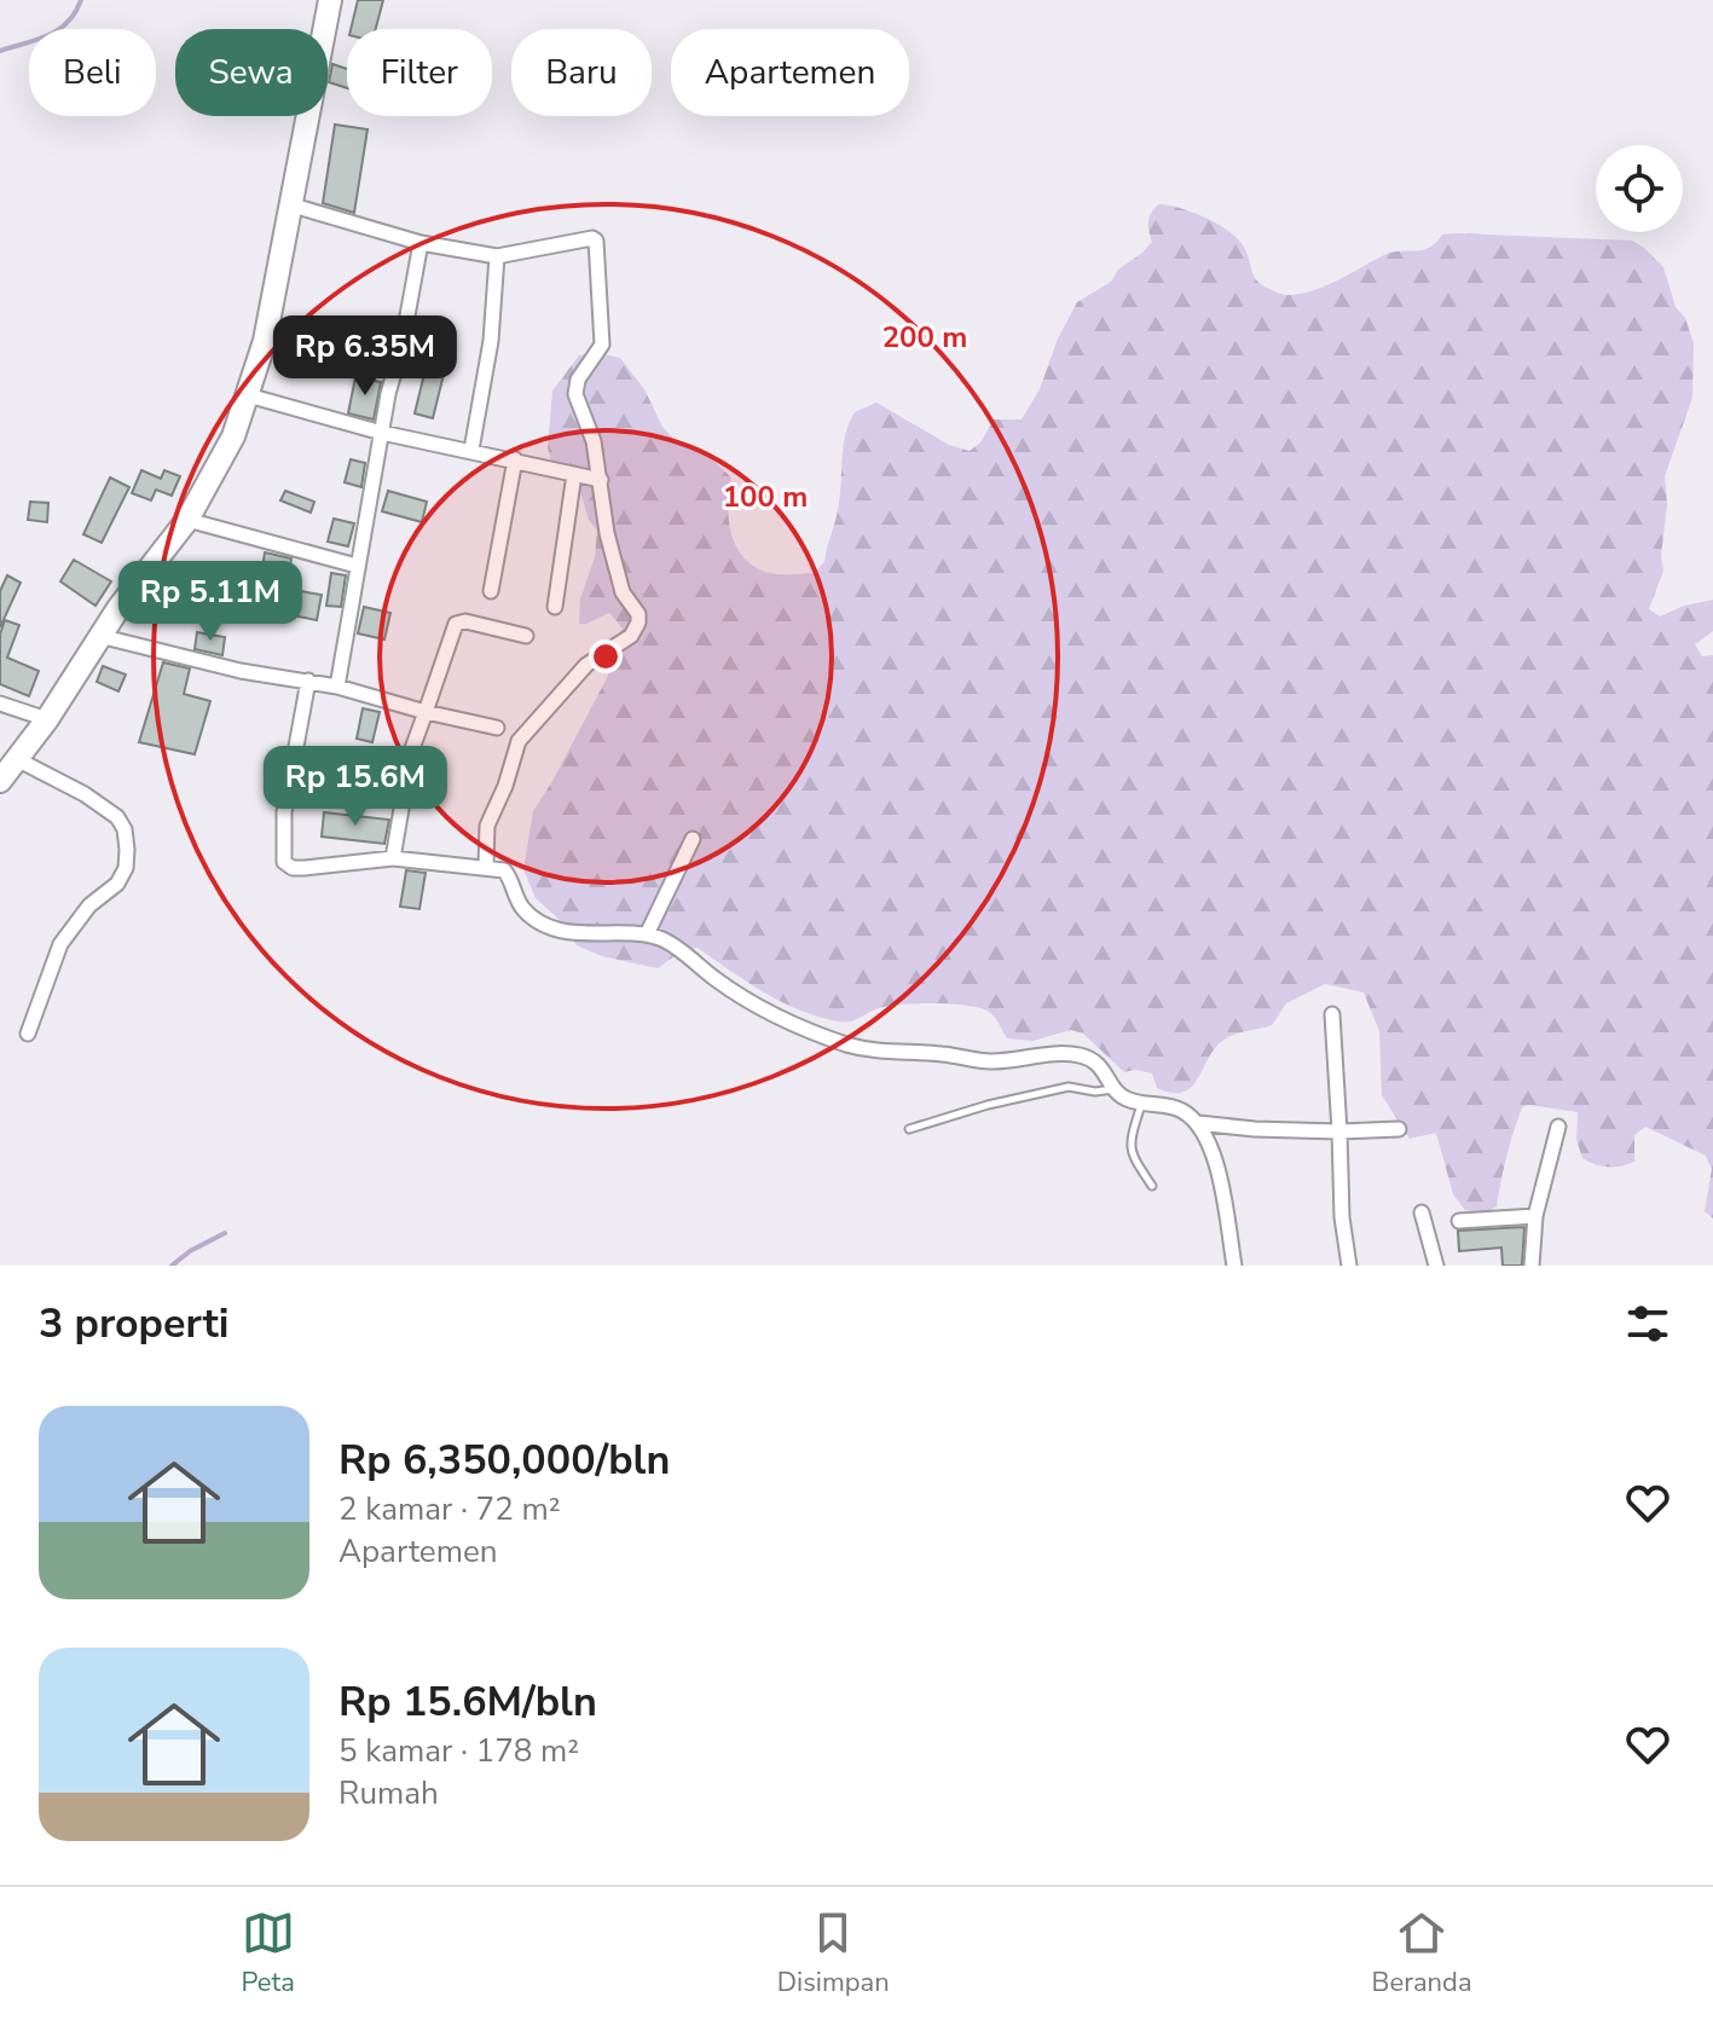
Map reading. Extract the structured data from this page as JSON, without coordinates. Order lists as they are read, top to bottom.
{
  "page": {
    "chip": [
      "Beli",
      "Sewa",
      "Filter",
      "Baru",
      "Apartemen"
    ],
    "price": ["Rp 6.35M", "Rp 5.11M", "Rp 15.6M"],
    "heading": "3 properti",
    "list": [
      {
        "name": "Rp 6,350,000/bln",
        "note": "2 kamar · 72 m² · Apartemen"
      },
      {
        "name": "Rp 15.6M/bln",
        "note": "5 kamar · 178 m² · Rumah"
      }
    ],
    "tabs": ["Peta", "Disimpan", "Beranda"]
  },
  "rings": ["200 m", "100 m"]
}
